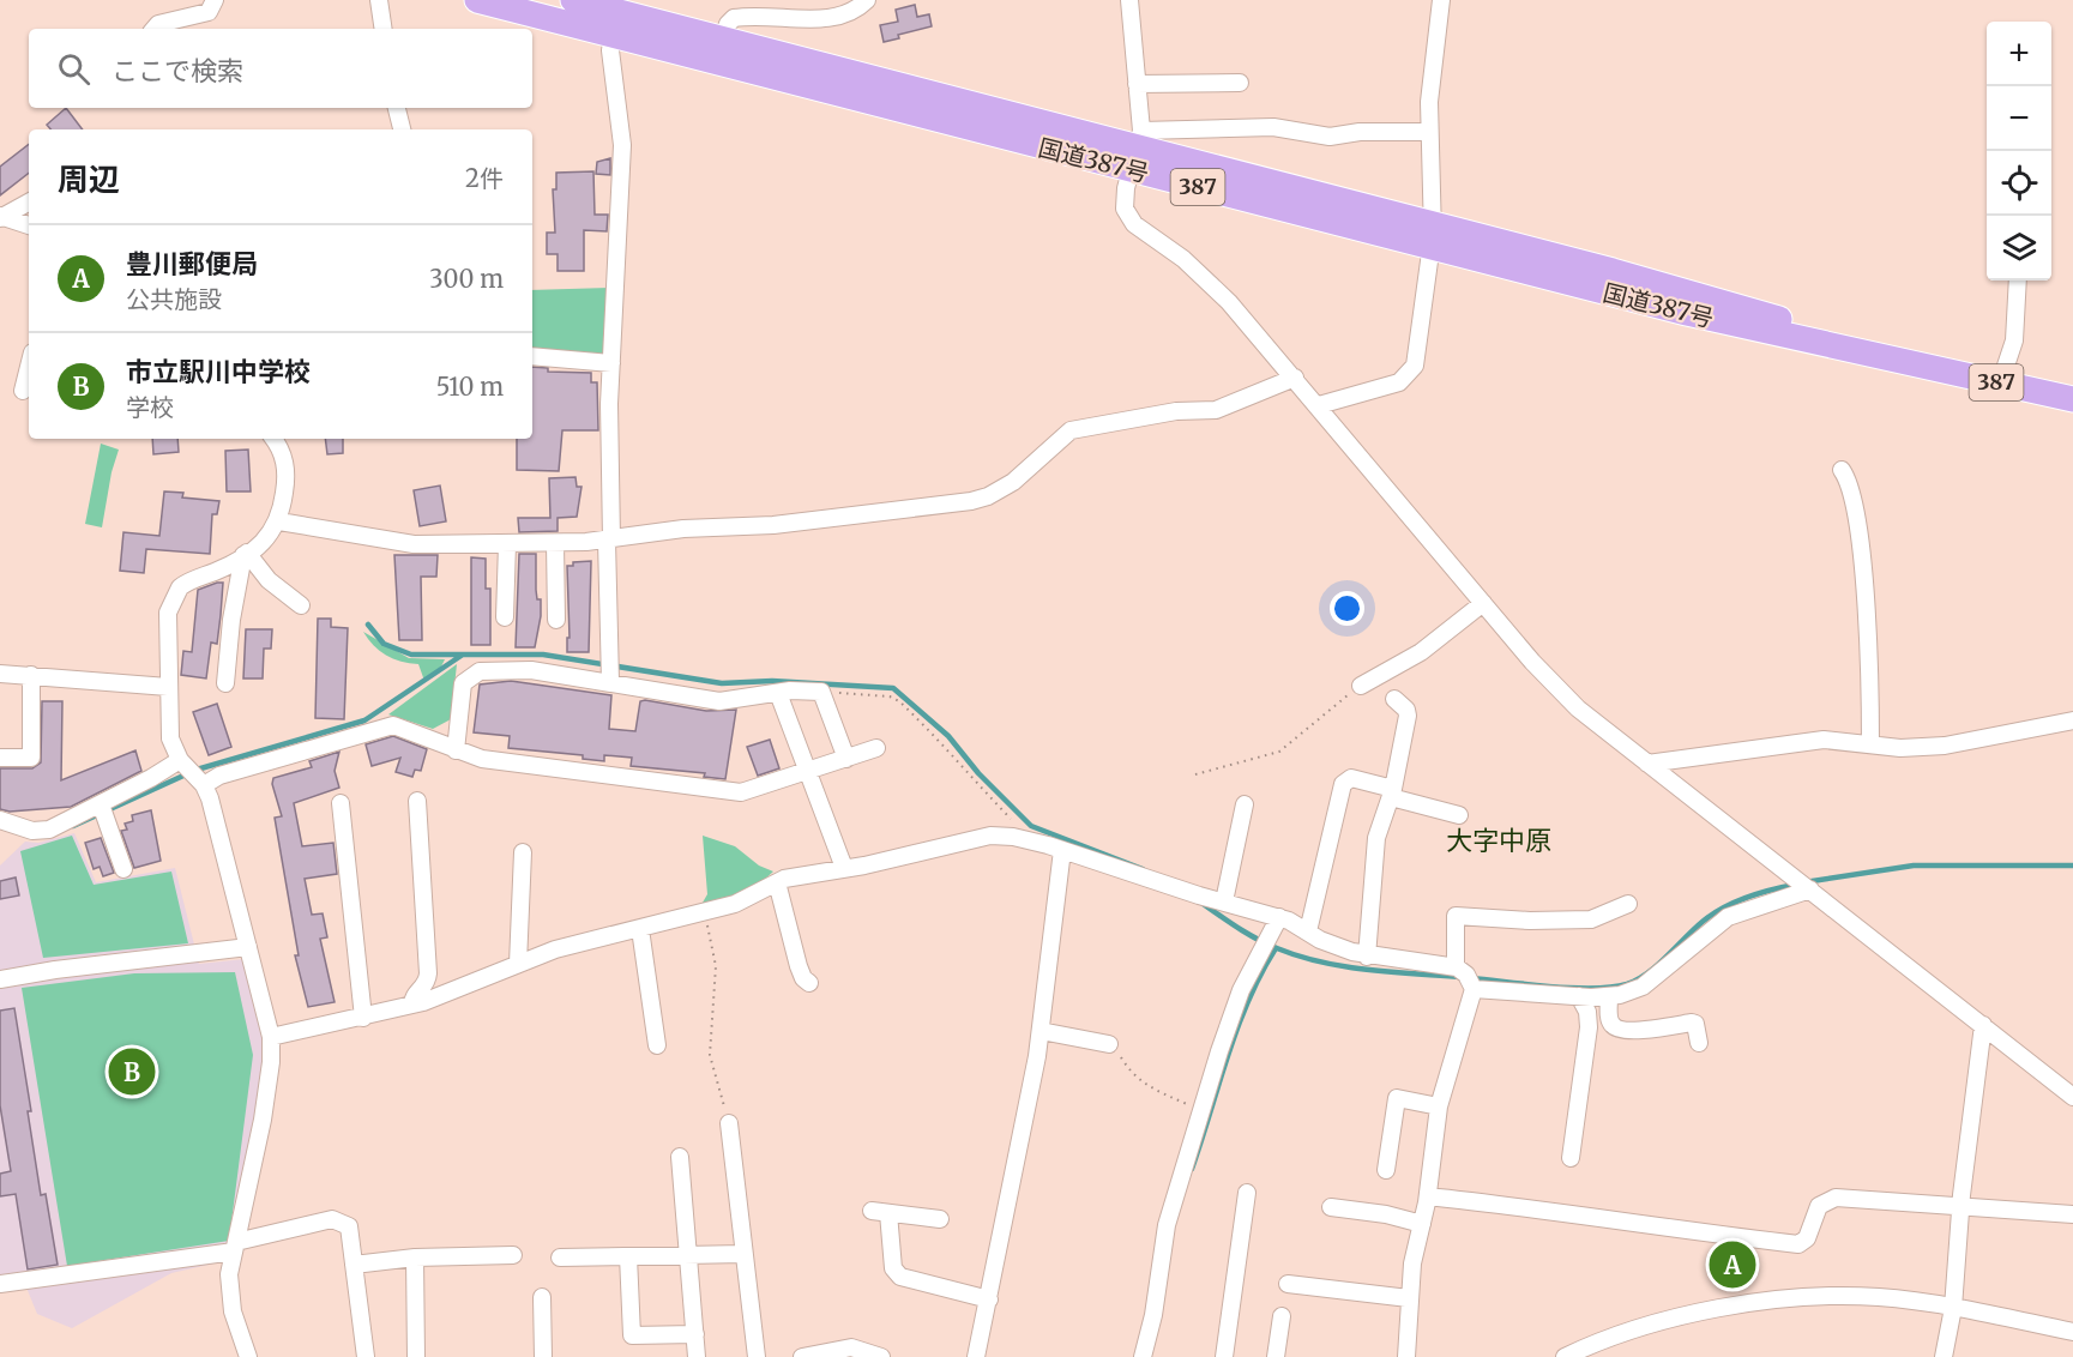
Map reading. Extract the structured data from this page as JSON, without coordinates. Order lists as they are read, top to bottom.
{
  "streets": {
    "highway": ["国道387号", "387"]
  },
  "districts": ["大字中原"],
  "page": {
    "map_buttons": ["+", "−"],
    "search": "ここで検索",
    "heading": ["周辺", "2件"],
    "list": [
      {
        "mark": "A",
        "name": "豊川郵便局",
        "note": "公共施設",
        "value": "300 m"
      },
      {
        "mark": "B",
        "name": "市立駅川中学校",
        "note": "学校",
        "value": "510 m"
      }
    ],
    "pins": ["B", "A"]
  }
}
